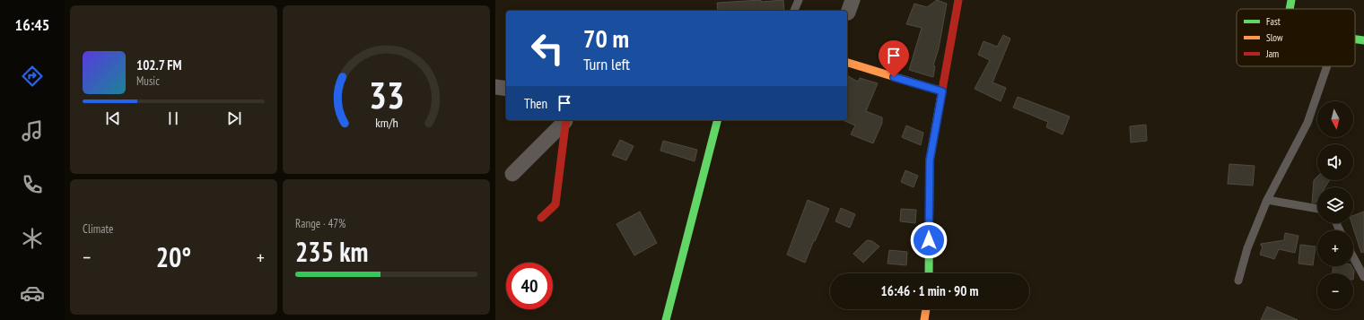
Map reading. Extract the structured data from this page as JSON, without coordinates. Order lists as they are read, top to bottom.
{
  "legend": ["Fast", "Slow", "Jam"],
  "north": "bottom",
  "page": {
    "tabs": "16:45",
    "turn": ["70 m", "Turn left"],
    "song": ["102.7 FM", "Music"],
    "then": "Then",
    "map_buttons": ["+", "−"],
    "tile": [
      "Climate",
      ["Range · 47%", "235 km"]
    ],
    "heat": ["−", "20°", "+"],
    "limit": "40",
    "trip": "16:46 · 1 min · 90 m",
    "gauge": ["33", "km/h"]
  }
}
